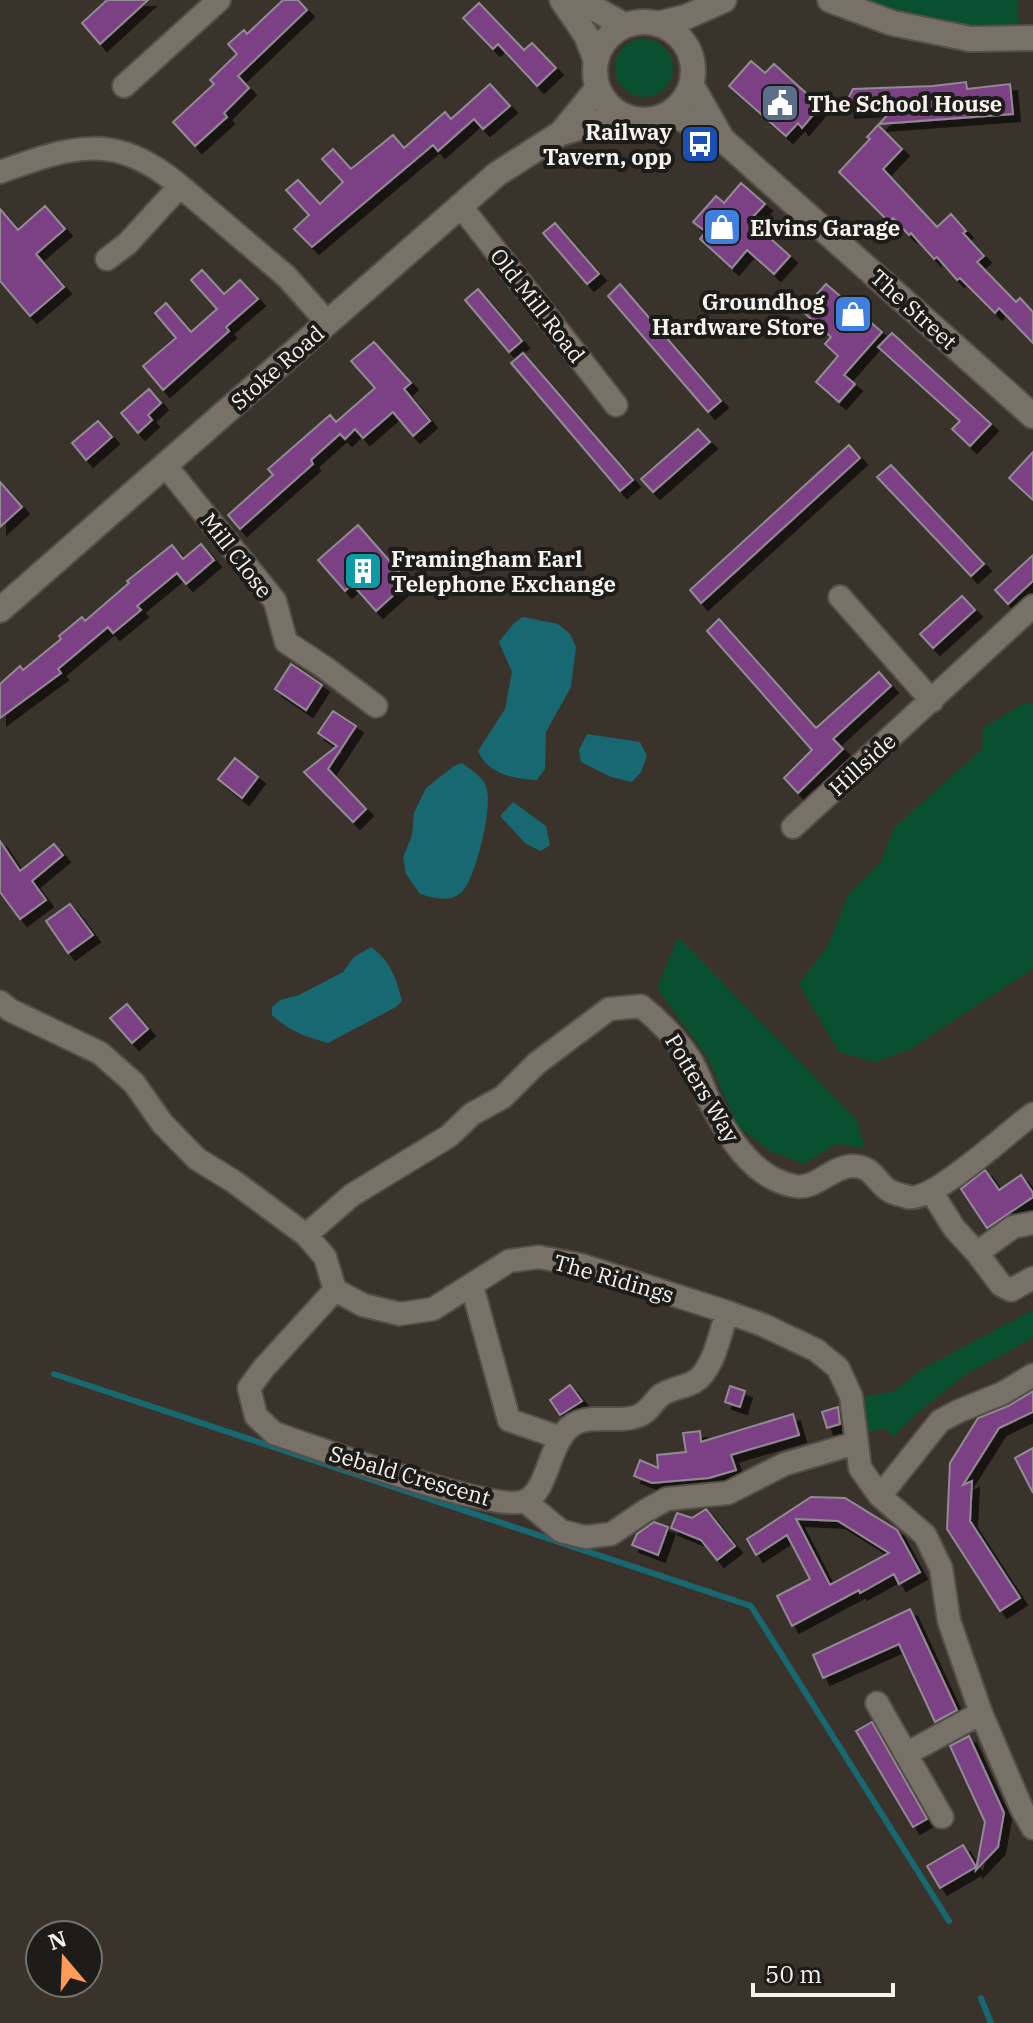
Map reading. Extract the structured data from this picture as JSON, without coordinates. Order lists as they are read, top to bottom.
{
  "streets": {
    "street": [
      "Old Mill Road",
      "The Street",
      "Stoke Road",
      "Mill Close",
      "Hillside",
      "Potters Way",
      "The Ridings",
      "Sebald Crescent"
    ]
  },
  "crossings": [
    ["Old Mill Road", "Stoke Road"],
    ["The Street", "Stoke Road"],
    ["Stoke Road", "Mill Close"],
    ["The Ridings", "Sebald Crescent"]
  ],
  "places": {
    "public building": ["The School House"],
    "bus stop": ["Railway Tavern, opp"],
    "shop": ["Elvins Garage", "Groundhog Hardware Store"],
    "building": ["Framingham Earl Telephone Exchange"]
  },
  "scale_bar": "50 m",
  "north": "top"
}
